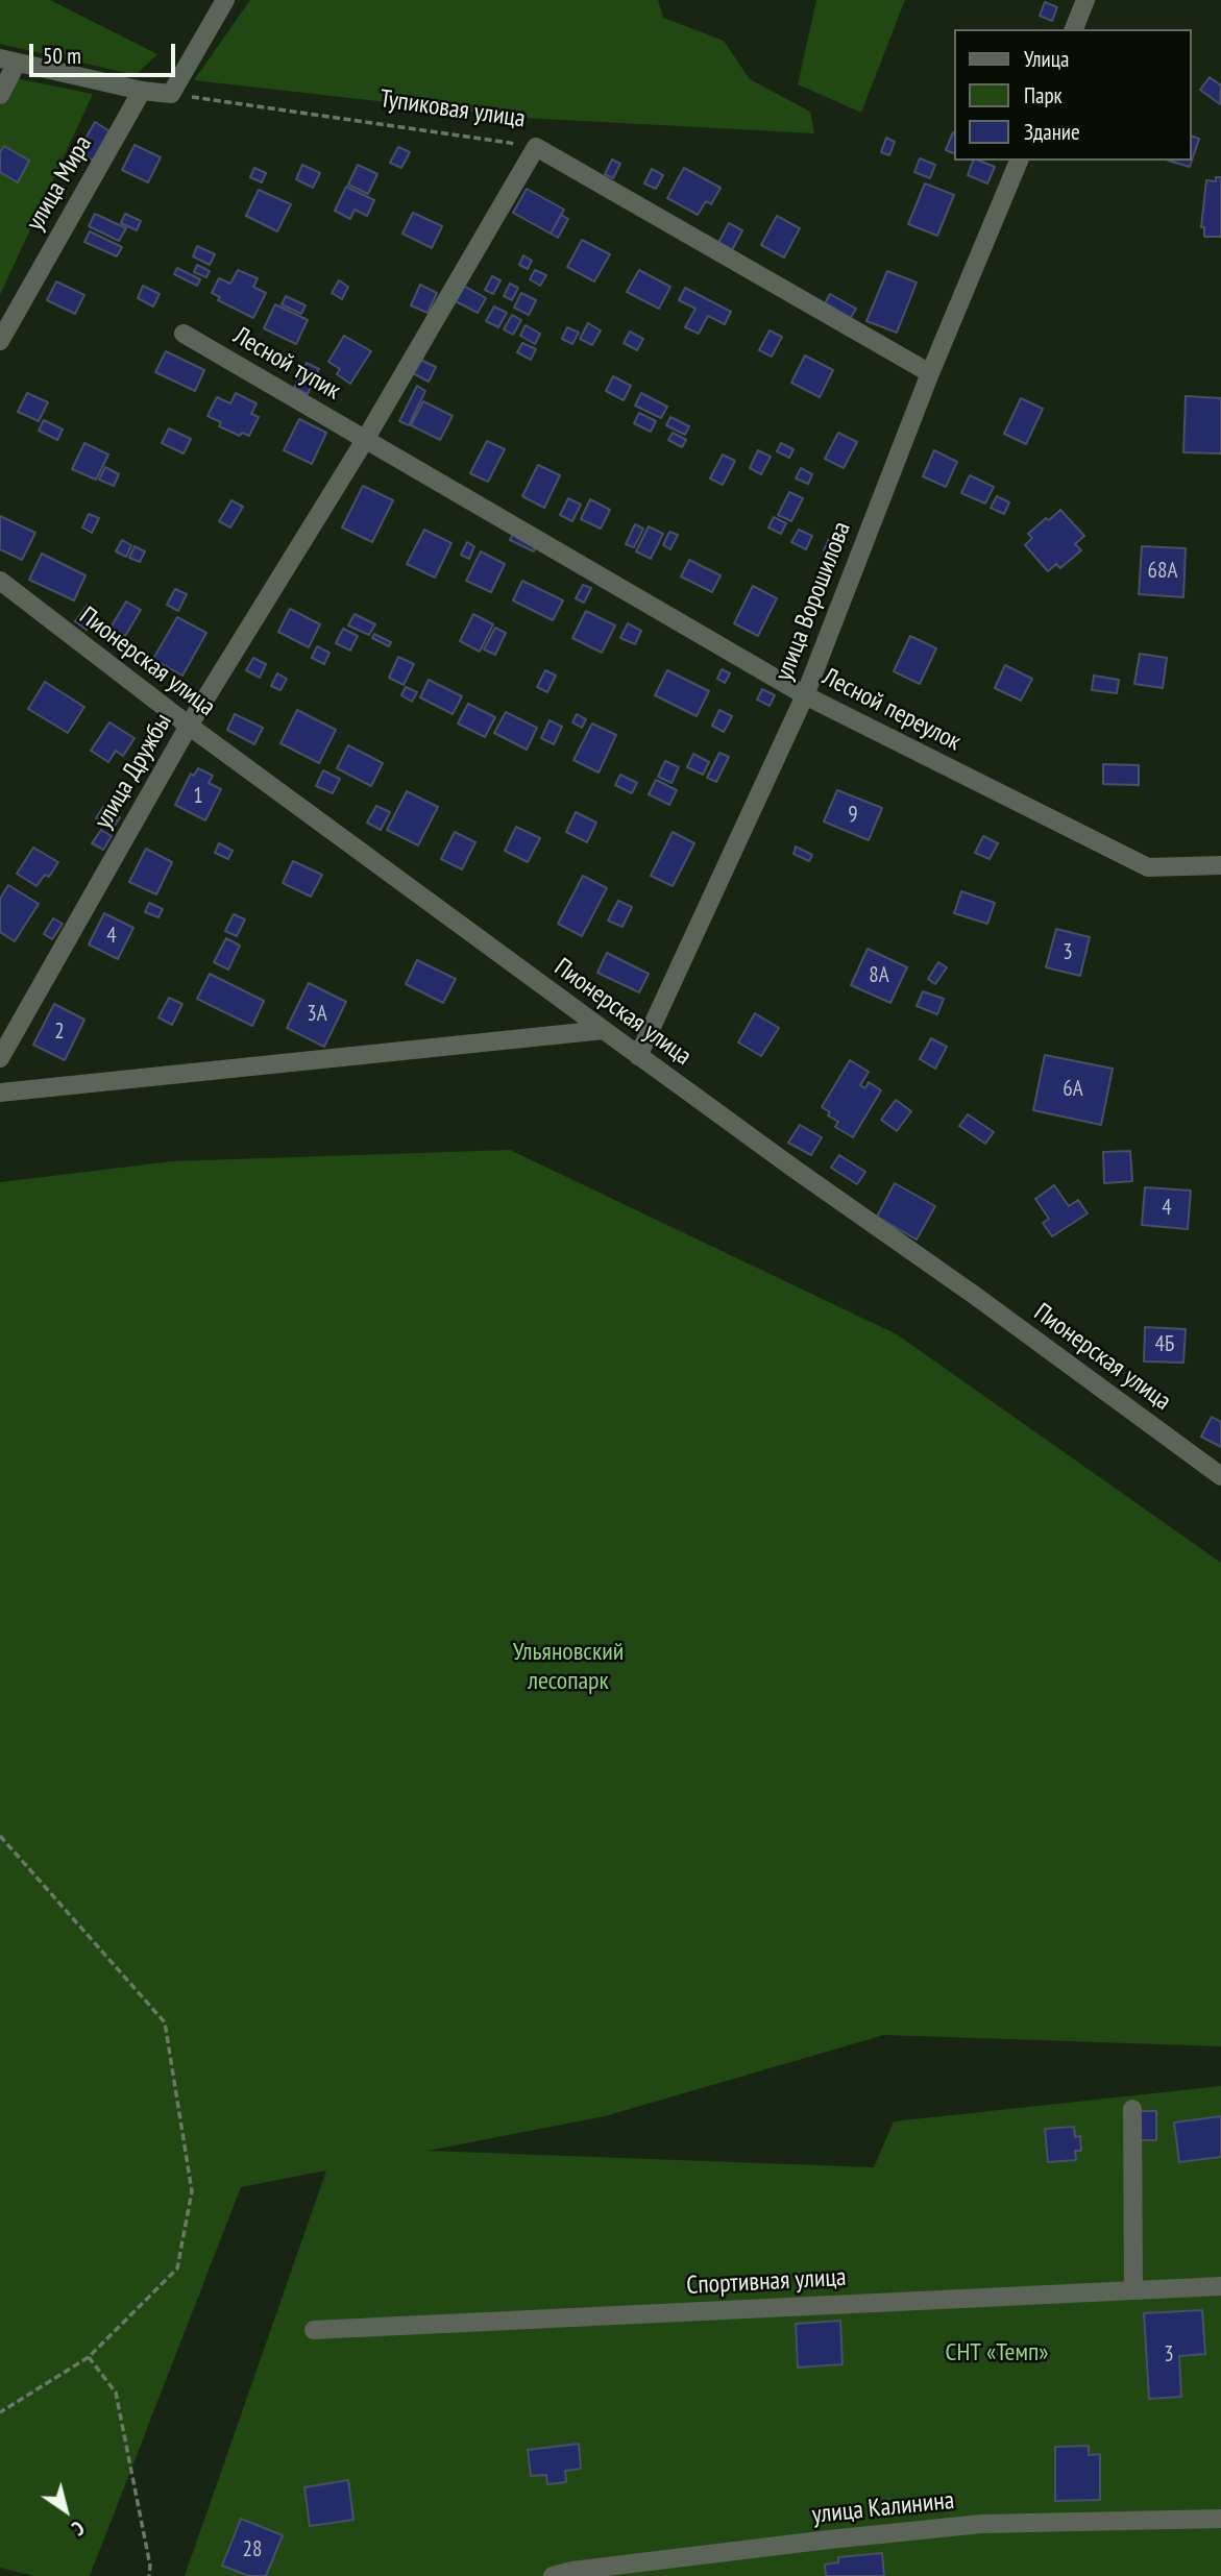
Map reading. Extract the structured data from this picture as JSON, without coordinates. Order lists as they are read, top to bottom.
{
  "streets": {
    "street": [
      "Тупиковая улица",
      "улица Мира",
      "Лесной тупик",
      "улица Ворошилова",
      "Пионерская улица",
      "Лесной переулок",
      "улица Дружбы",
      "Спортивная улица",
      "улица Калинина"
    ]
  },
  "crossings": [
    ["Тупиковая улица", "улица Ворошилова"],
    ["Тупиковая улица", "улица Дружбы"],
    ["Лесной тупик", "Лесной переулок"],
    ["Лесной тупик", "улица Дружбы"],
    ["улица Ворошилова", "Пионерская улица"],
    ["улица Ворошилова", "Лесной переулок"],
    ["Пионерская улица", "улица Дружбы"],
    ["Лесной переулок", "улица Дружбы"]
  ],
  "parks": ["Ульяновский лесопарк", "СНТ «Темп»"],
  "house_numbers": [
    "68А",
    "1",
    "9",
    "4",
    "3",
    "8А",
    "3А",
    "2",
    "6А",
    "4",
    "4Б",
    "3",
    "28"
  ],
  "legend": ["Улица", "Парк", "Здание"],
  "scale_bar": "50 m",
  "north": "bottom right"
}
